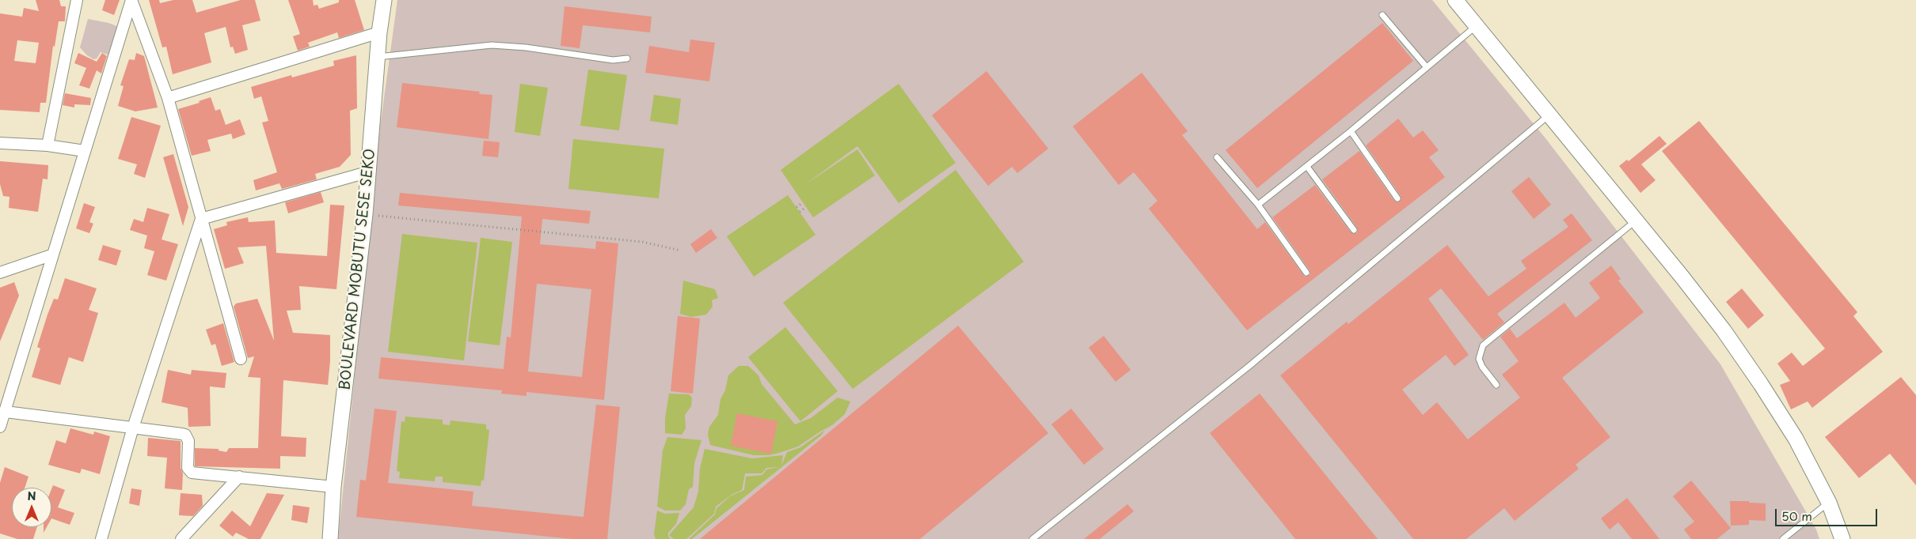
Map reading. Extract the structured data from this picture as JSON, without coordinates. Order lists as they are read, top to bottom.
{
  "streets": {
    "main road": ["BOULEVARD MOBUTU SESE SEKO"]
  },
  "scale_bar": "50 m",
  "north": "top"
}
